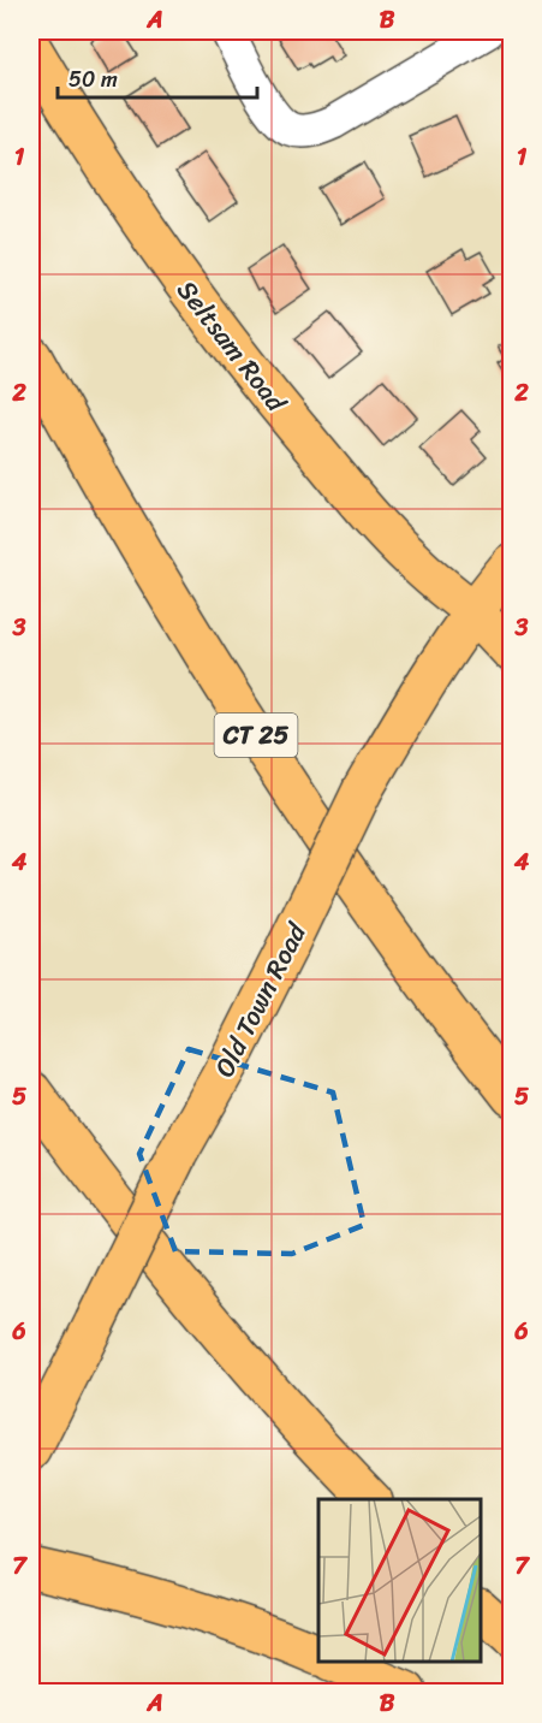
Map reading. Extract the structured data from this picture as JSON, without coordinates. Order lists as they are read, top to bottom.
{
  "streets": {
    "main road": ["Seltsam Road", "CT 25", "Old Town Road"]
  },
  "crossings": [
    ["Seltsam Road", "Old Town Road"]
  ],
  "scale_bar": "50 m",
  "grid": {
    "columns": ["A", "B"],
    "rows": [
      "1",
      "2",
      "3",
      "4",
      "5",
      "6",
      "7"
    ]
  }
}
